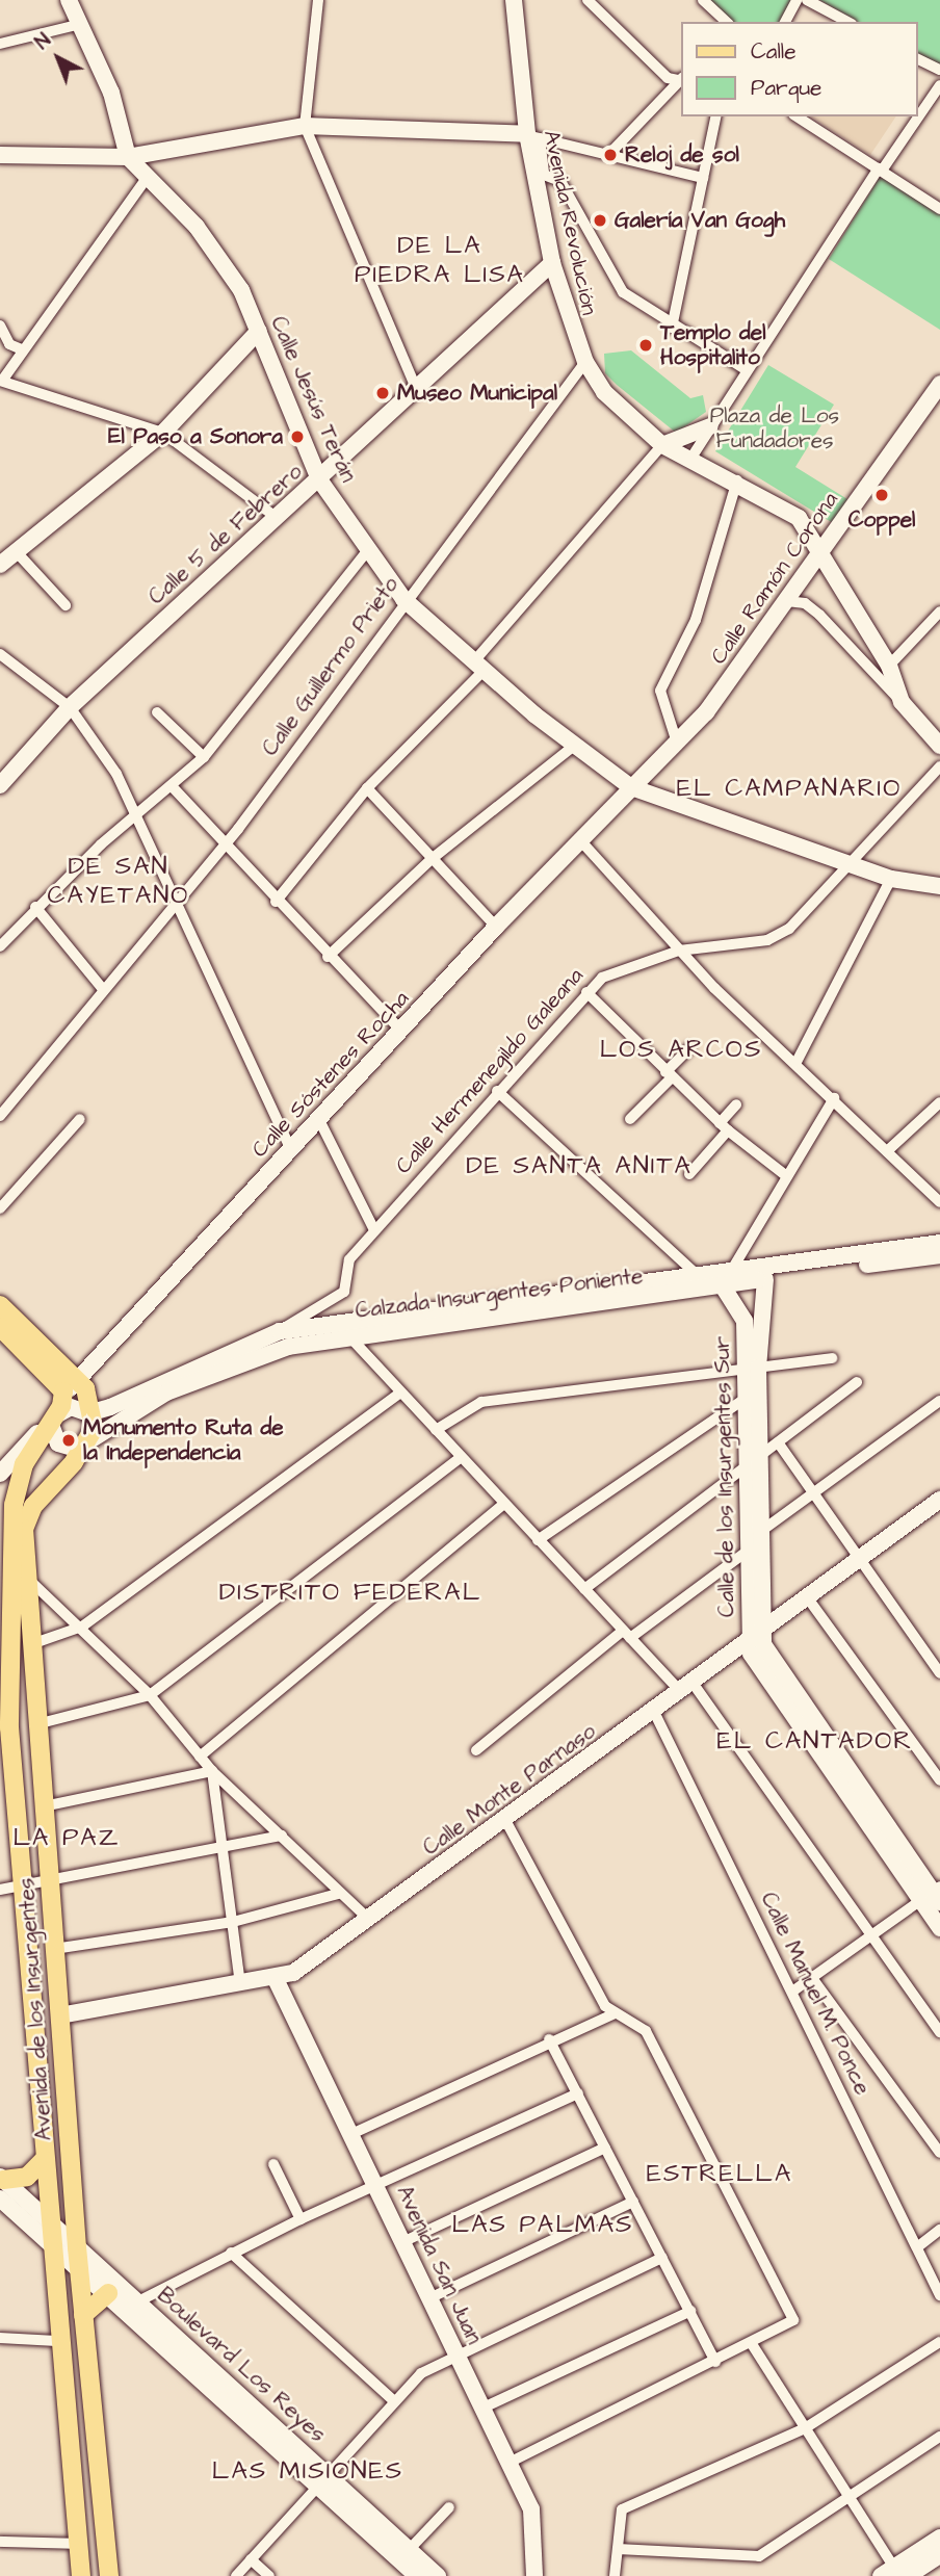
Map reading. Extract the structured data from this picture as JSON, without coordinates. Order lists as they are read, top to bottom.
{
  "streets": {
    "main road": ["Avenida de los Insurgentes"],
    "street": [
      "Avenida Revolución",
      "Calle Jesús Terán",
      "Calle 5 de Febrero",
      "Calle Ramón Corona",
      "Calle Guillermo Prieto",
      "Calle Hermenegildo Galeana",
      "Calle Sóstenes Rocha",
      "Calzada Insurgentes Poniente",
      "Calle de los Insurgentes Sur",
      "Calle Monte Parnaso",
      "Calle Manuel M. Ponce",
      "Avenida San Juan",
      "Boulevard Los Reyes"
    ]
  },
  "crossings": [
    ["Avenida Revolución", "Calle 5 de Febrero"],
    ["Avenida Revolución", "Calle Ramón Corona"],
    ["Avenida Revolución", "Calle Guillermo Prieto"],
    ["Calle Jesús Terán", "Calle 5 de Febrero"],
    ["Calle Jesús Terán", "Calle Ramón Corona"],
    ["Calle Jesús Terán", "Calle Guillermo Prieto"],
    ["Calle Jesús Terán", "Calle Hermenegildo Galeana"],
    ["Calle Jesús Terán", "Calle Sóstenes Rocha"],
    ["Calle Ramón Corona", "Calle Sóstenes Rocha"],
    ["Calle Hermenegildo Galeana", "Calzada Insurgentes Poniente"],
    ["Calle Sóstenes Rocha", "Avenida de los Insurgentes"],
    ["Calzada Insurgentes Poniente", "Calle de los Insurgentes Sur"],
    ["Calzada Insurgentes Poniente", "Avenida de los Insurgentes"],
    ["Calle de los Insurgentes Sur", "Calle Monte Parnaso"],
    ["Calle Monte Parnaso", "Calle Manuel M. Ponce"],
    ["Calle Monte Parnaso", "Avenida de los Insurgentes"],
    ["Calle Monte Parnaso", "Avenida San Juan"],
    ["Avenida de los Insurgentes", "Boulevard Los Reyes"]
  ],
  "districts": [
    "DE LA PIEDRA LISA",
    "EL CAMPANARIO",
    "DE SAN CAYETANO",
    "LOS ARCOS",
    "DE SANTA ANITA",
    "DISTRITO FEDERAL",
    "EL CANTADOR",
    "LA PAZ",
    "ESTRELLA",
    "LAS PALMAS",
    "LAS MISIONES"
  ],
  "parks": ["Plaza de Los Fundadores"],
  "places": [
    "Reloj de sol",
    "Galería Van Gogh",
    "Templo del Hospitalito",
    "Museo Municipal",
    "El Paso a Sonora",
    "Coppel",
    "Monumento Ruta de la Independencia"
  ],
  "legend": ["Calle", "Parque"],
  "north": "top left"
}
